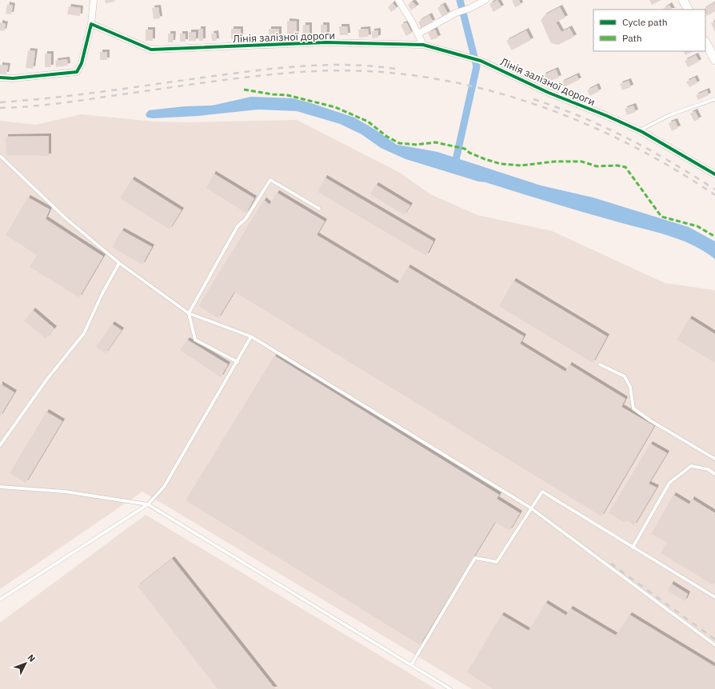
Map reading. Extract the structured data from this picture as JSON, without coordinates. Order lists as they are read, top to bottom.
{
  "streets": {
    "street": ["Лінія залізної дороги"]
  },
  "legend": ["Cycle path", "Path"],
  "north": "top right"
}
